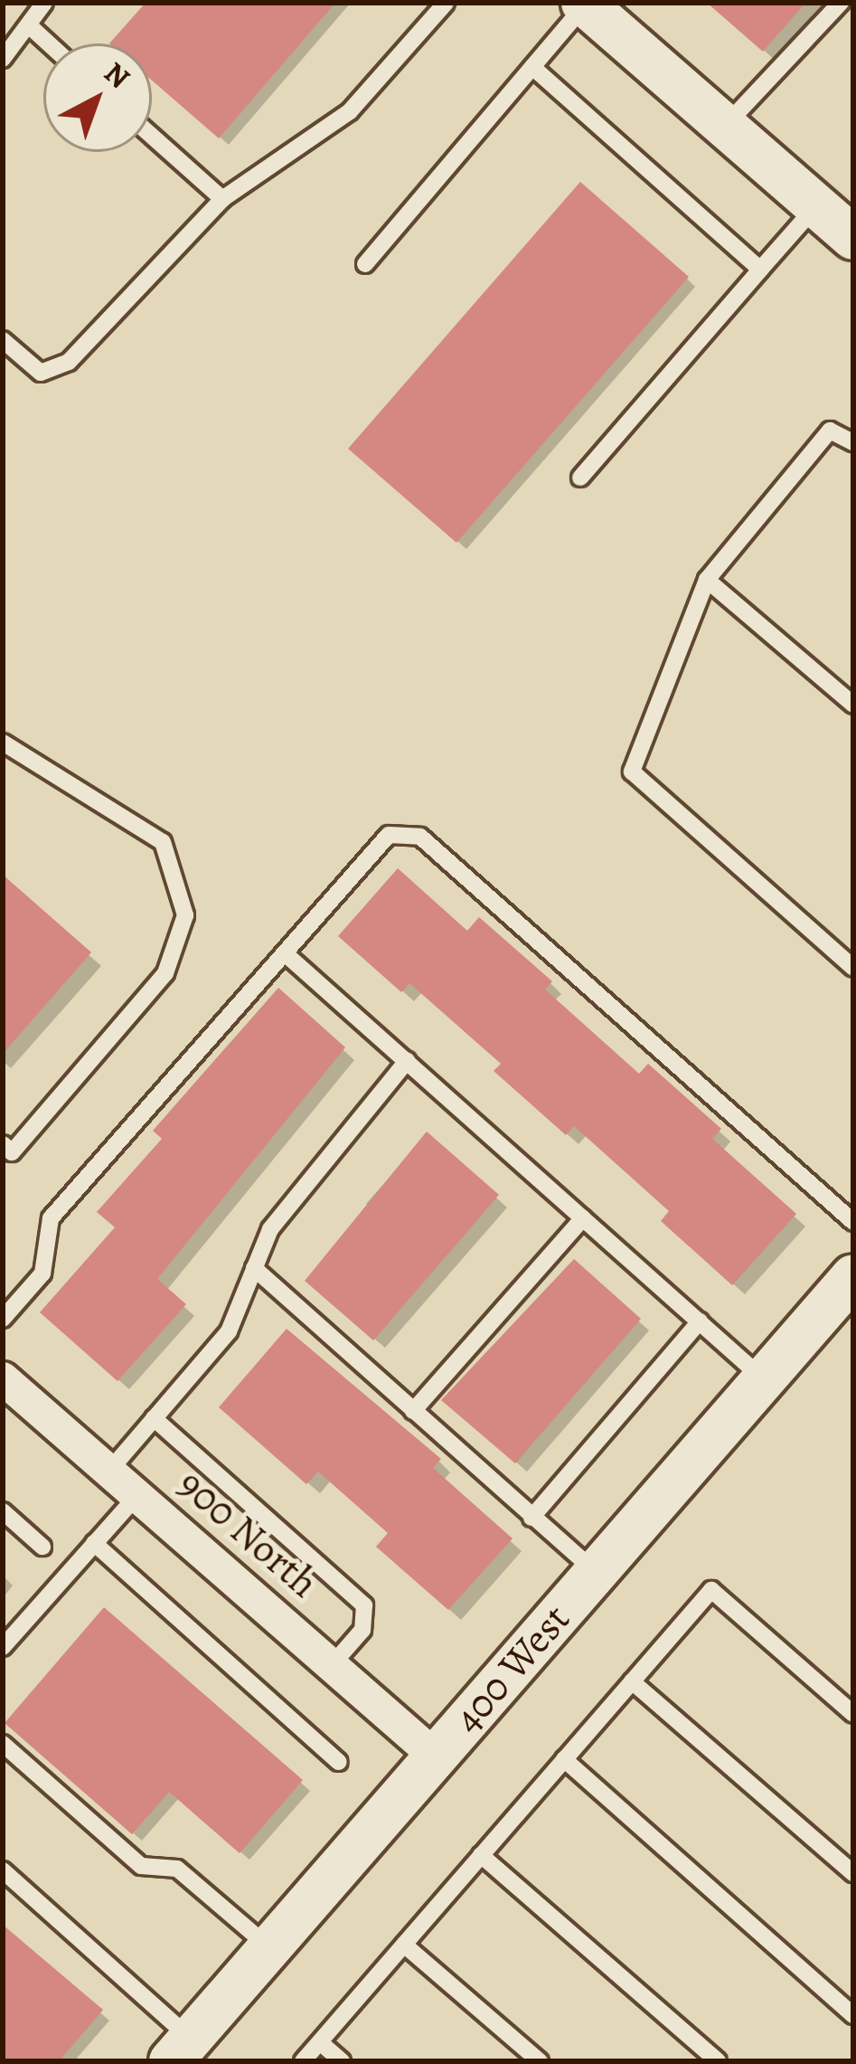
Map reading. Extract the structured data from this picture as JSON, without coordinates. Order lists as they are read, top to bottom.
{
  "streets": {
    "street": ["900 North", "400 West"]
  },
  "crossings": [
    ["900 North", "400 West"]
  ],
  "north": "top right"
}
